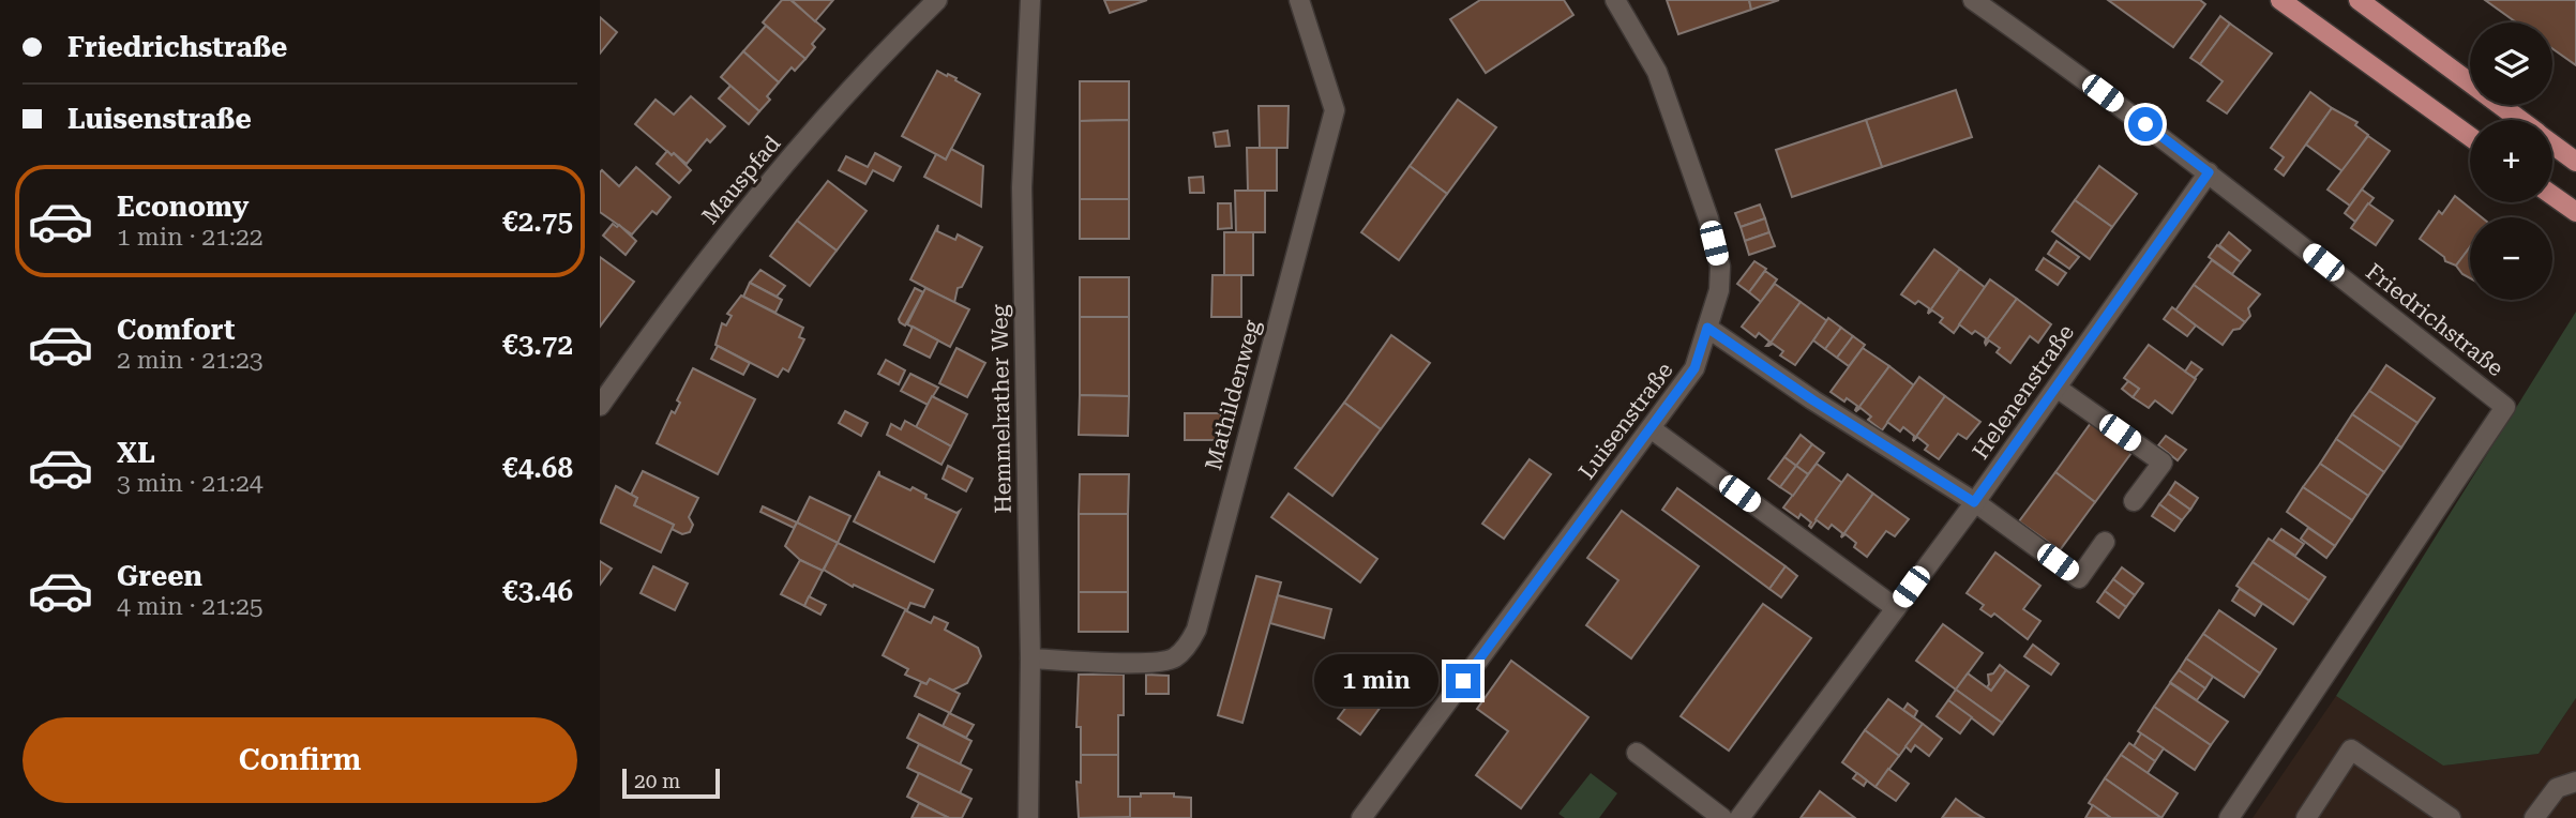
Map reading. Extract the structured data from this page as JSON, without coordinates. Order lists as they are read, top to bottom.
{
  "streets": {
    "street": [
      "Mauspfad",
      "Friedrichstraße",
      "Helenenstraße",
      "Mathildenweg",
      "Hemmelrather Weg",
      "Luisenstraße"
    ]
  },
  "crossings": [
    ["Friedrichstraße", "Helenenstraße"],
    ["Mathildenweg", "Hemmelrather Weg"]
  ],
  "scale_bar": "20 m",
  "page": {
    "banner": ["Friedrichstraße", "Luisenstraße"],
    "map_buttons": ["+", "−"],
    "list": [
      {
        "name": "Economy",
        "note": "1 min · 21:22",
        "value": "€2.75"
      },
      {
        "name": "Comfort",
        "note": "2 min · 21:23",
        "value": "€3.72"
      },
      {
        "name": "XL",
        "note": "3 min · 21:24",
        "value": "€4.68"
      },
      {
        "name": "Green",
        "note": "4 min · 21:25",
        "value": "€3.46"
      }
    ],
    "bubble": "1 min",
    "buttons": "Confirm",
    "scale": "20 m"
  }
}
